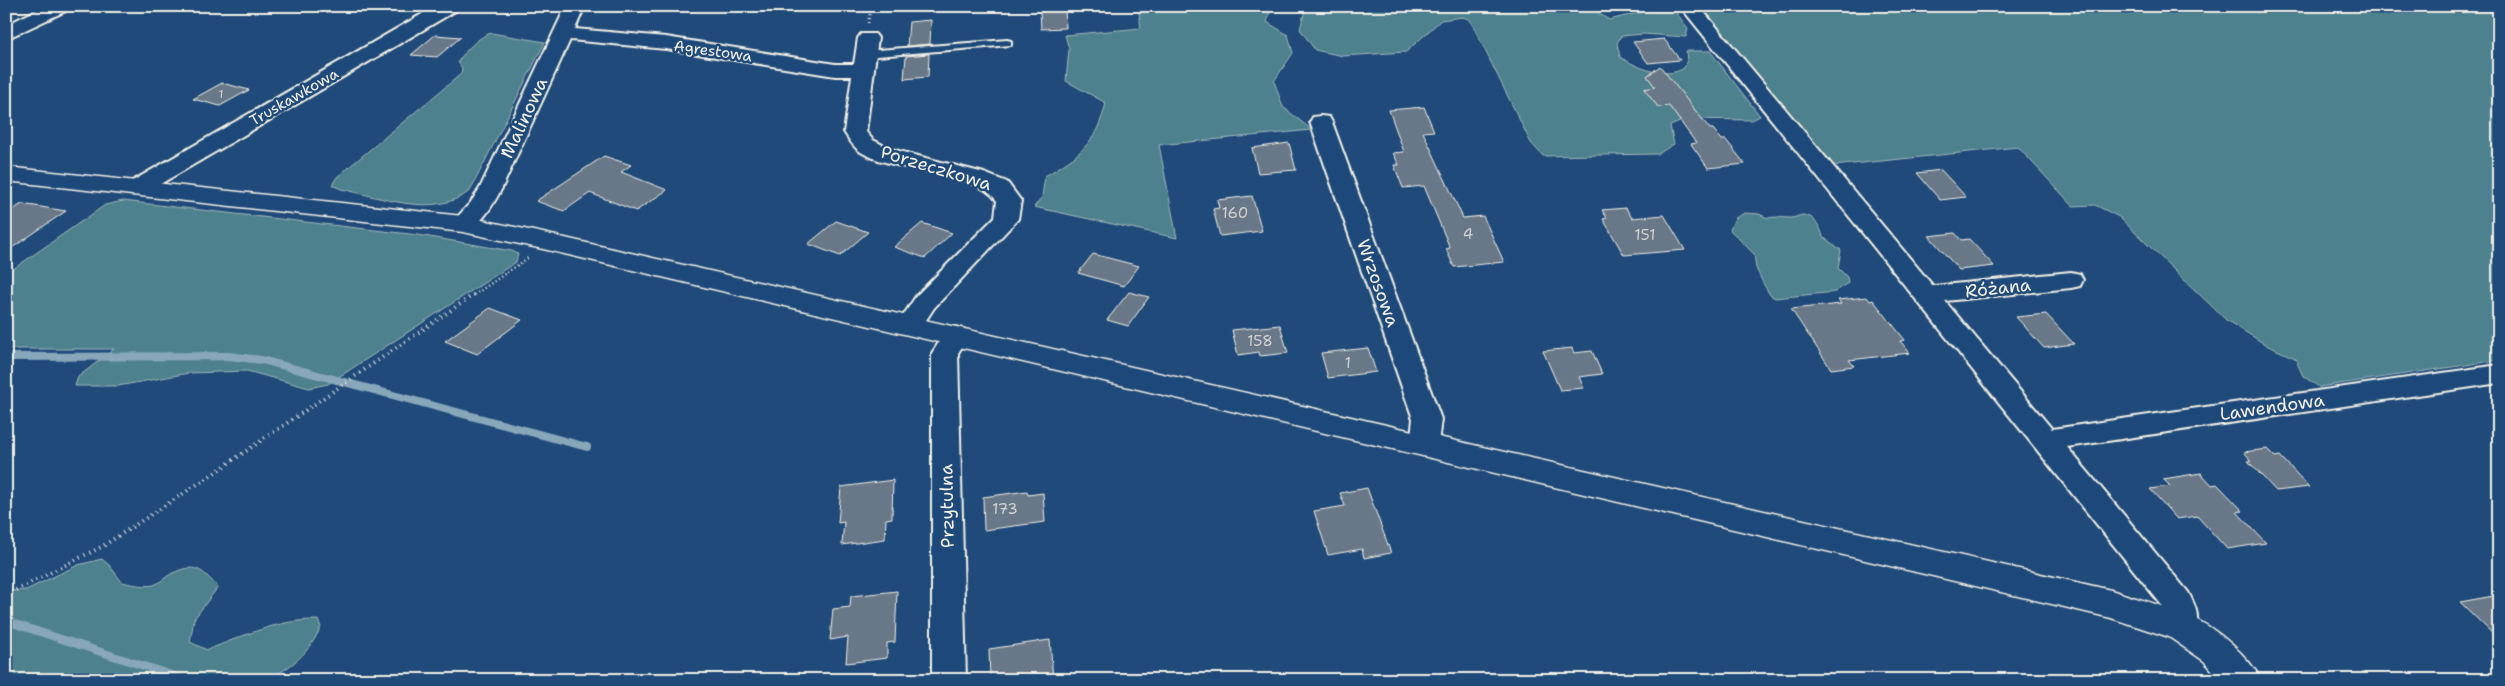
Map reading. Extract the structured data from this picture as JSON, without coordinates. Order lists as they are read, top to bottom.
{
  "streets": {
    "street": [
      "Agrestowa",
      "Truskawkowa",
      "Malinowa",
      "Porzeczkowa",
      "Wrzosowa",
      "Różana",
      "Lawendowa",
      "Przytulna"
    ]
  },
  "crossings": [
    ["Agrestowa", "Malinowa"],
    ["Agrestowa", "Porzeczkowa"]
  ],
  "house_numbers": [
    "1",
    "160",
    "4",
    "151",
    "158",
    "1",
    "173"
  ]
}
